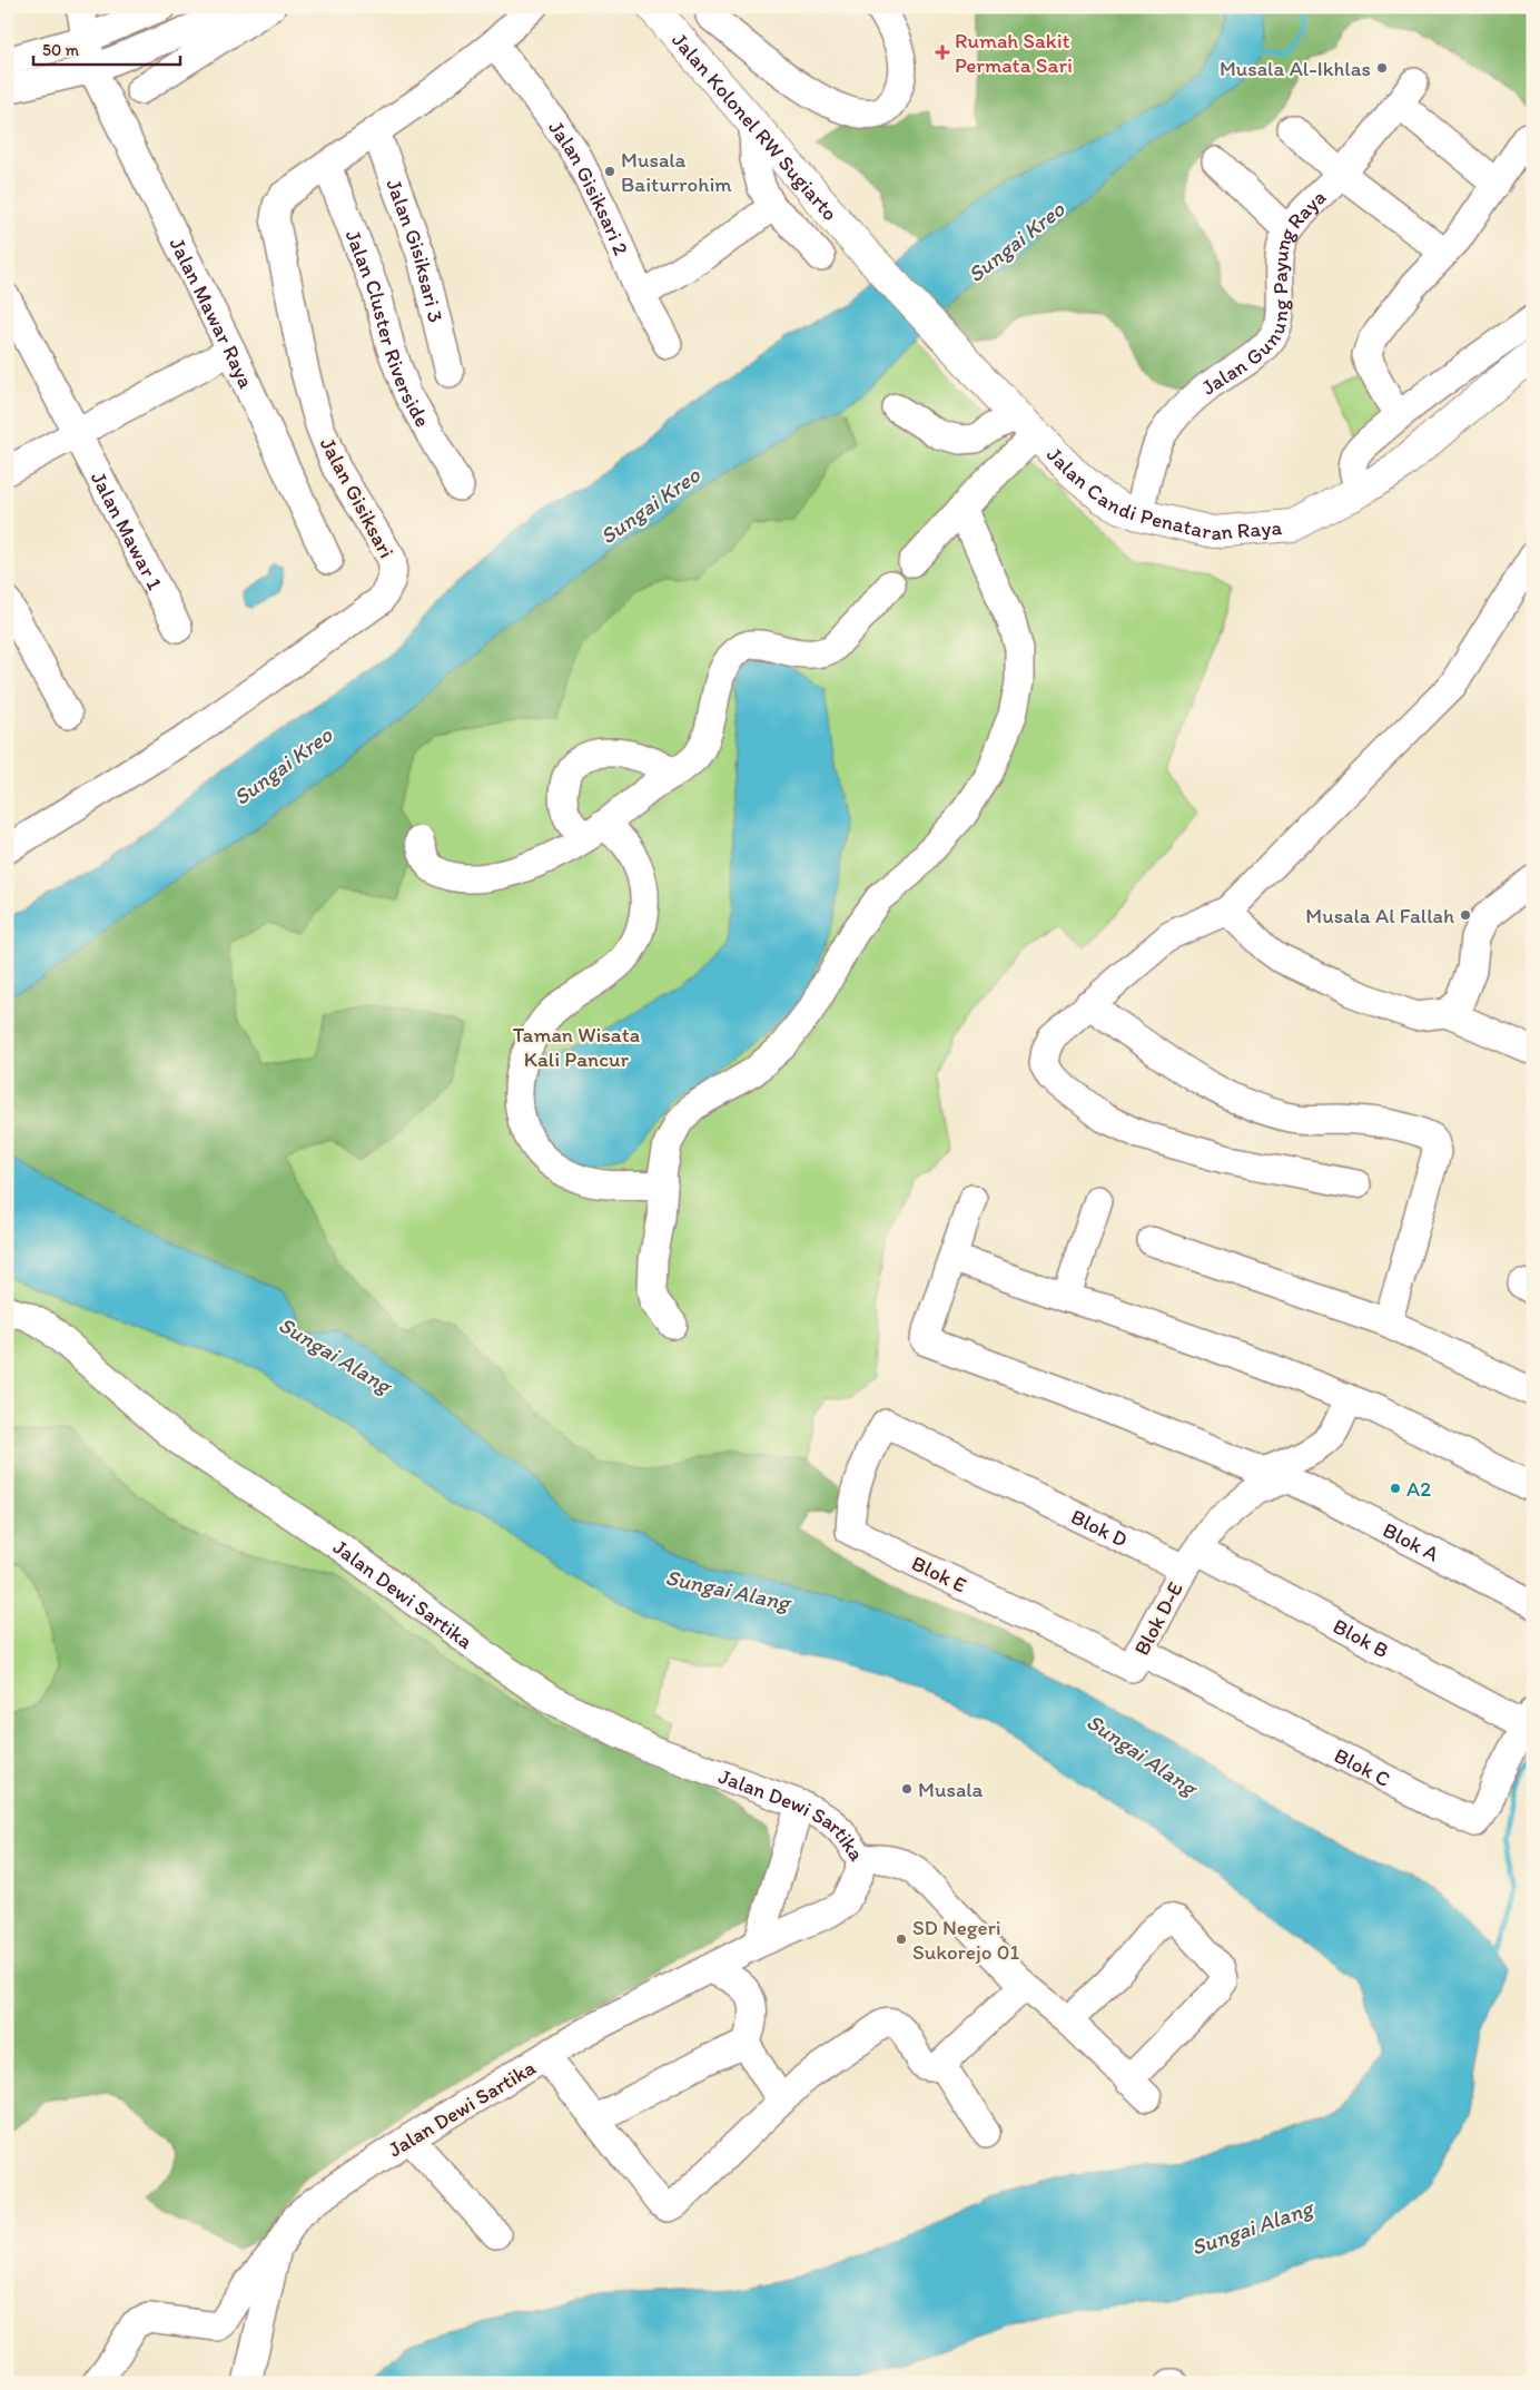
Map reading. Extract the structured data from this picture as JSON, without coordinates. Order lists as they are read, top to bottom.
{
  "streets": {
    "main road": ["Jalan Kolonel RW Sugiarto", "Jalan Candi Penataran Raya"],
    "street": [
      "Jalan Gisiksari 2",
      "Jalan Gisiksari 3",
      "Jalan Gunung Payung Raya",
      "Jalan Mawar Raya",
      "Jalan Cluster Riverside",
      "Jalan Gisiksari",
      "Jalan Mawar 1",
      "Blok D",
      "Blok A",
      "Blok E",
      "Jalan Dewi Sartika",
      "Blok D-E",
      "Blok B",
      "Blok C"
    ]
  },
  "crossings": [
    ["Jalan Kolonel RW Sugiarto", "Jalan Candi Penataran Raya"],
    ["Jalan Gisiksari 2", "Jalan Gisiksari"],
    ["Jalan Gisiksari 3", "Jalan Gisiksari"],
    ["Jalan Gunung Payung Raya", "Jalan Candi Penataran Raya"],
    ["Jalan Cluster Riverside", "Jalan Gisiksari"],
    ["Blok D", "Blok A"],
    ["Blok D", "Blok E"],
    ["Blok D", "Blok D-E"],
    ["Blok D", "Blok B"],
    ["Blok A", "Blok D-E"],
    ["Blok A", "Blok B"],
    ["Blok E", "Blok D-E"],
    ["Blok E", "Blok C"],
    ["Blok D-E", "Blok B"],
    ["Blok D-E", "Blok C"],
    ["Blok B", "Blok C"]
  ],
  "water": ["Sungai Kreo", "Sungai Alang"],
  "parks": ["Taman Wisata Kali Pancur"],
  "places": {
    "health": ["Rumah Sakit Permata Sari"],
    "other": [
      "Musala Al-Ikhlas",
      "Musala Baiturrohim",
      "Musala Al Fallah",
      "A2",
      "Musala",
      "SD Negeri Sukorejo 01"
    ]
  },
  "scale_bar": "50 m"
}
